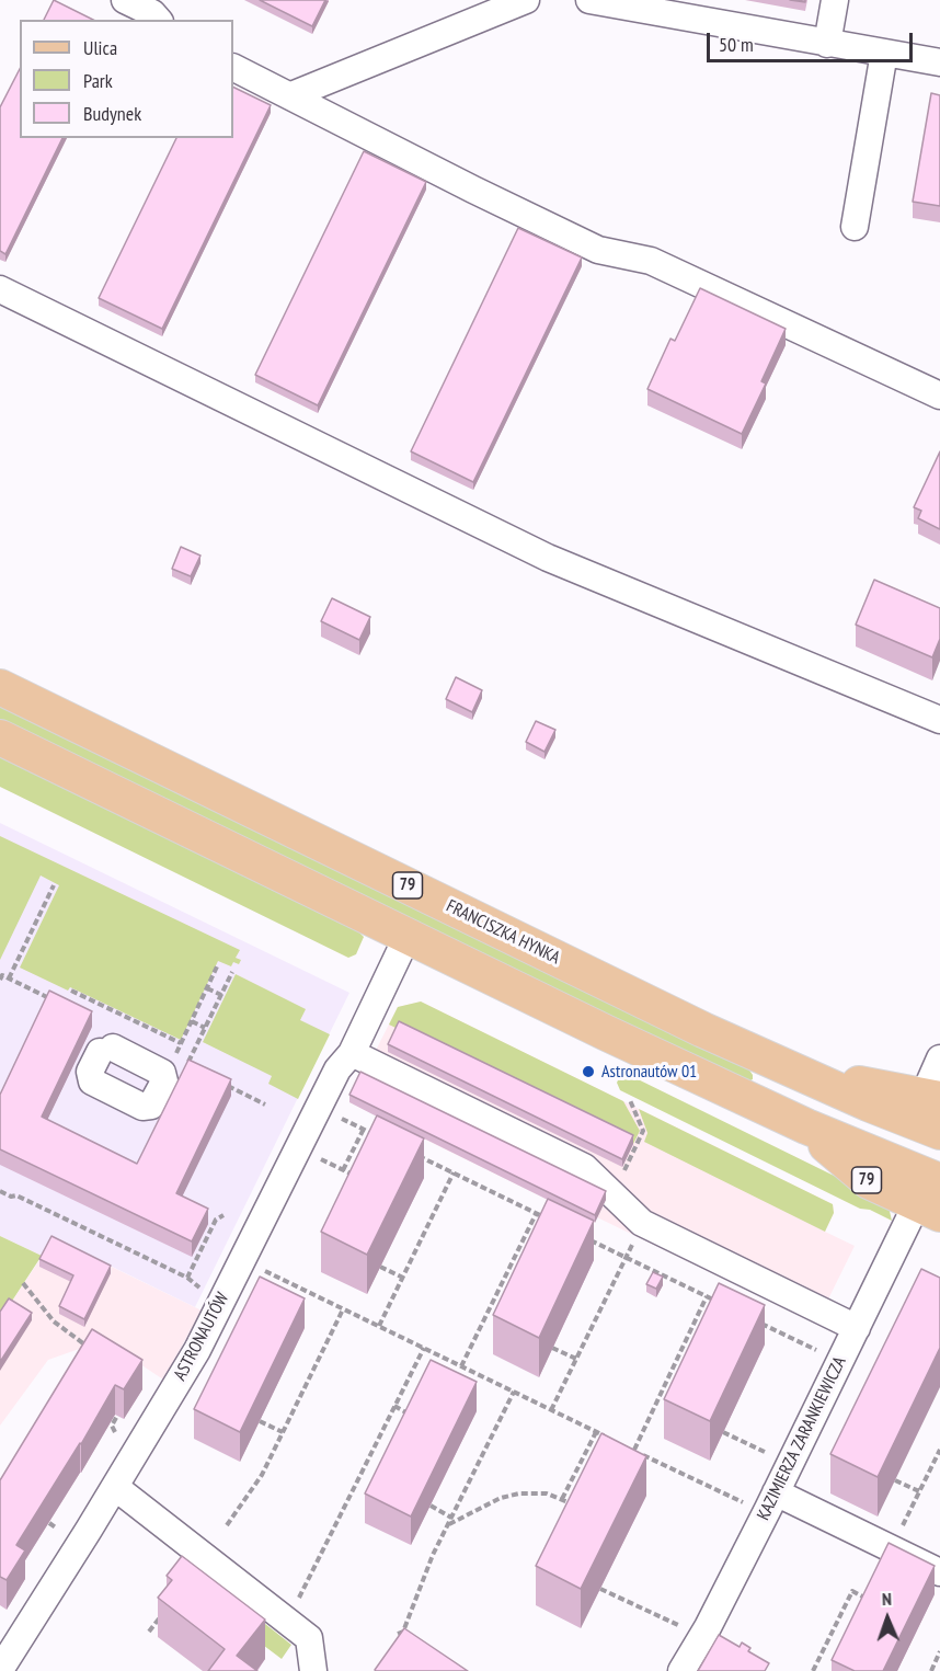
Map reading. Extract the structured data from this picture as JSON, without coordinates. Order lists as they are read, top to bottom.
{
  "streets": {
    "main road": ["79", "FRANCISZKA HYNKA"],
    "street": ["ASTRONAUTÓW", "KAZIMIERZA ZARANKIEWICZA"]
  },
  "crossings": [
    ["79", "FRANCISZKA HYNKA"],
    ["79", "ASTRONAUTÓW"],
    ["79", "KAZIMIERZA ZARANKIEWICZA"]
  ],
  "places": ["Astronautów 01"],
  "legend": ["Ulica", "Park", "Budynek"],
  "scale_bar": "50 m",
  "north": "top"
}
